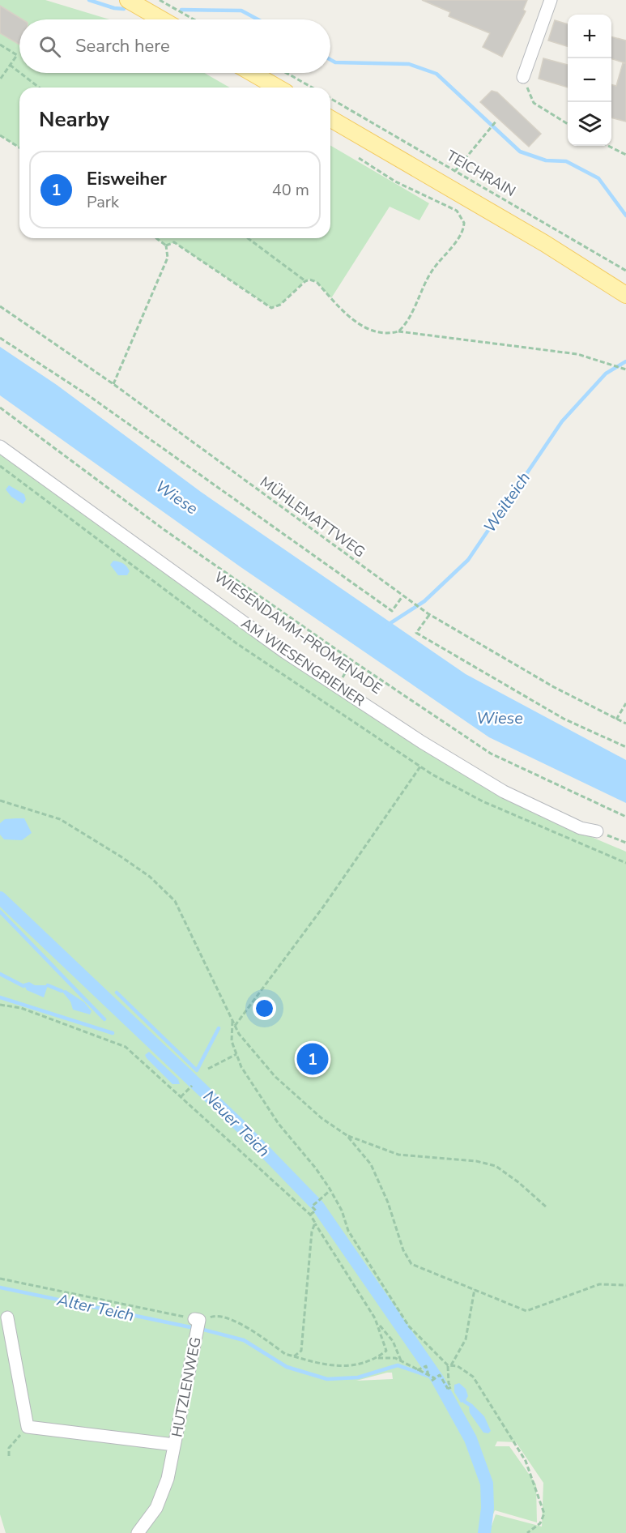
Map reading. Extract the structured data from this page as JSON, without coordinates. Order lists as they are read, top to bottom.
{
  "streets": {
    "street": ["AM WIESENGRIENER", "HUTZLENWEG"],
    "path": ["TEICHRAIN", "MÜHLEMATTWEG", "WIESENDAMM-PROMENADE"]
  },
  "water": [
    "Wiese",
    "Weilteich",
    "Neuer Teich",
    "Alter Teich"
  ],
  "page": {
    "map_buttons": ["+", "−"],
    "search": "Search here",
    "heading": "Nearby",
    "list": [
      {
        "mark": "1",
        "name": "Eisweiher",
        "note": "Park",
        "value": "40 m"
      }
    ],
    "pins": "1"
  }
}
